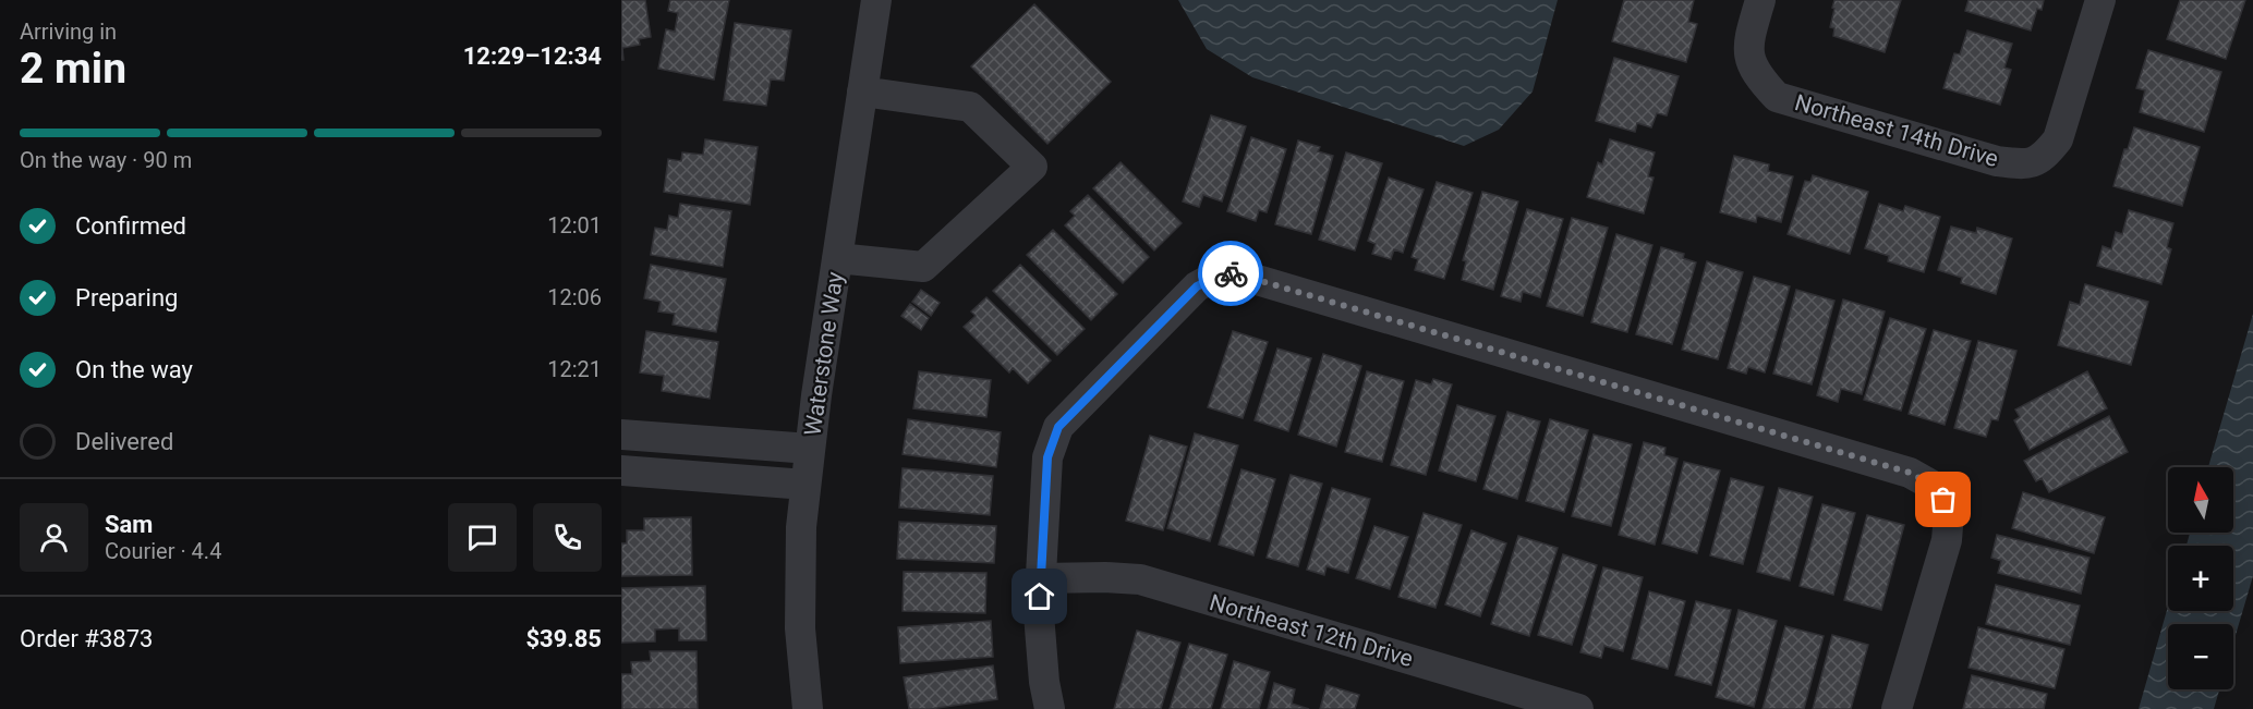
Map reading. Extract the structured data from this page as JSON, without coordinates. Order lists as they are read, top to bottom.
{
  "streets": {
    "street": ["Northeast 14th Drive", "Waterstone Way", "Northeast 12th Drive"]
  },
  "north": "top",
  "page": {
    "heading": ["2 min", "Arriving in", "12:29–12:34"],
    "panel": [
      "Sam",
      "Courier · 4.4",
      "Order #3873",
      "$39.85"
    ],
    "bar": "On the way · 90 m",
    "list": [
      ["Confirmed", "12:01"],
      ["Preparing", "12:06"],
      ["On the way", "12:21"],
      "Delivered"
    ],
    "map_buttons": ["+", "−"]
  }
}
